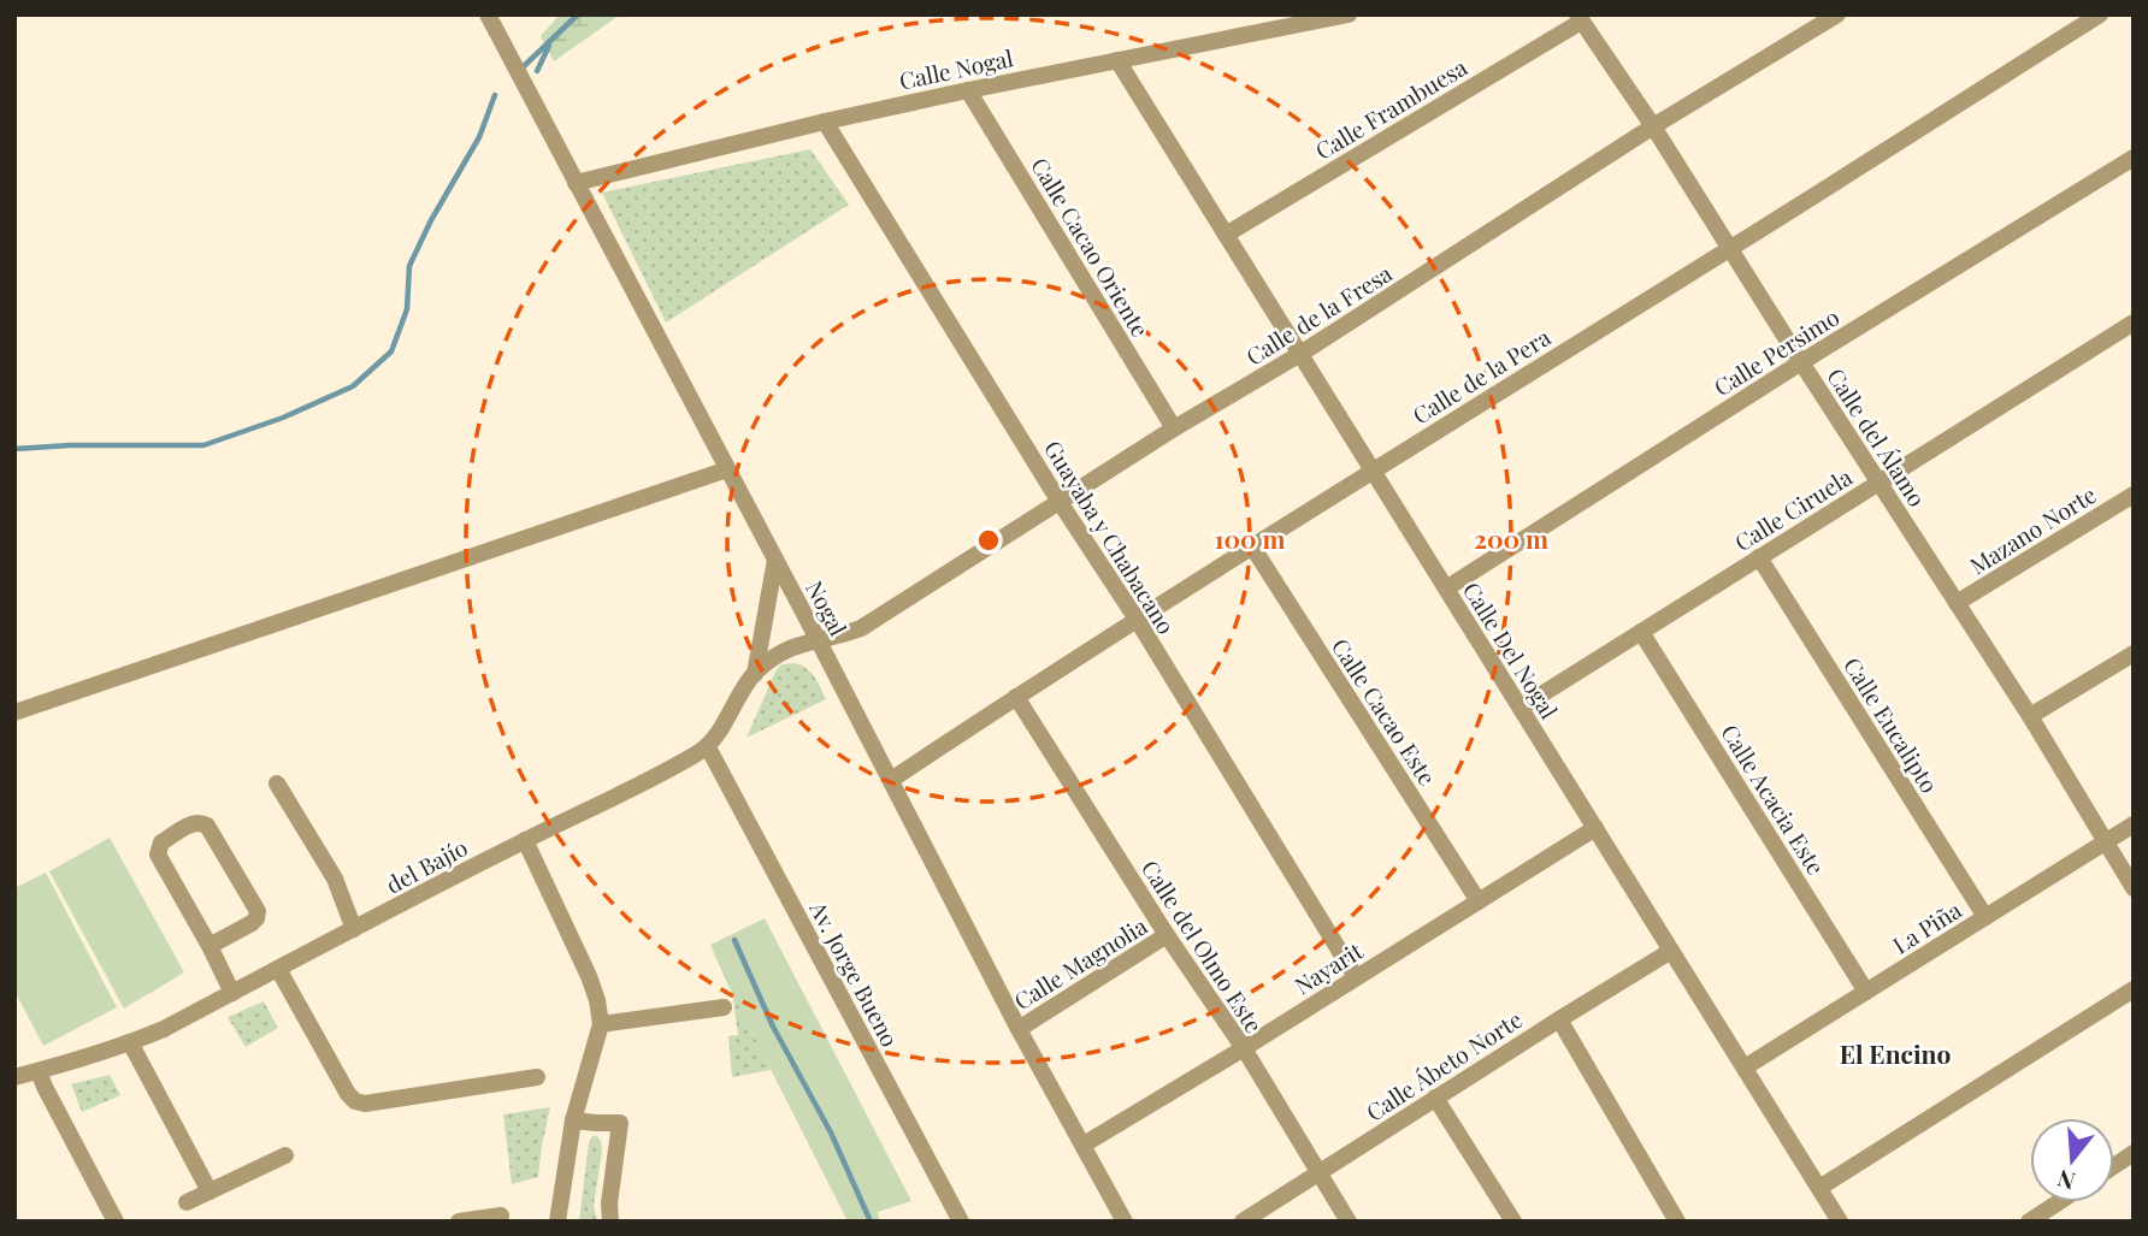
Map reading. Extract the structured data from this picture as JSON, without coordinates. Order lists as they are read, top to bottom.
{
  "streets": {
    "street": [
      "Calle Nogal",
      "Calle Frambuesa",
      "Calle Cacao Oriente",
      "Calle de la Fresa",
      "Calle Persimo",
      "Calle de la Pera",
      "Calle del Álamo",
      "Calle Ciruela",
      "Mazano Norte",
      "Guayaba y Chabacano",
      "Nogal",
      "Calle Del Nogal",
      "Calle Cacao Este",
      "Calle Eucalipto",
      "Calle Acacia Este",
      "del Bajío",
      "La Piña",
      "Calle del Olmo Este",
      "Calle Magnolia",
      "Nayarit",
      "Av. Jorge Bueno",
      "Calle Ábeto Norte"
    ]
  },
  "crossings": [
    ["Calle Nogal", "Calle Cacao Oriente"],
    ["Calle Nogal", "Guayaba y Chabacano"],
    ["Calle Nogal", "Nogal"],
    ["Calle Nogal", "Calle Del Nogal"],
    ["Calle Frambuesa", "Calle del Álamo"],
    ["Calle Frambuesa", "Calle Del Nogal"],
    ["Calle Cacao Oriente", "Calle de la Fresa"],
    ["Calle de la Fresa", "Calle del Álamo"],
    ["Calle de la Fresa", "Guayaba y Chabacano"],
    ["Calle de la Fresa", "Nogal"],
    ["Calle de la Fresa", "Calle Del Nogal"],
    ["Calle de la Fresa", "del Bajío"],
    ["Calle Persimo", "Calle del Álamo"],
    ["Calle Persimo", "Calle Del Nogal"],
    ["Calle de la Pera", "Calle del Álamo"],
    ["Calle de la Pera", "Guayaba y Chabacano"],
    ["Calle de la Pera", "Nogal"],
    ["Calle de la Pera", "Calle Del Nogal"],
    ["Calle de la Pera", "Calle Cacao Este"],
    ["Calle de la Pera", "Calle del Olmo Este"],
    ["Calle del Álamo", "Calle Ciruela"],
    ["Calle del Álamo", "Mazano Norte"],
    ["Calle del Álamo", "La Piña"],
    ["Calle Ciruela", "Calle Del Nogal"],
    ["Calle Ciruela", "Calle Eucalipto"],
    ["Calle Ciruela", "Calle Acacia Este"],
    ["Guayaba y Chabacano", "Nayarit"],
    ["Nogal", "del Bajío"],
    ["Nogal", "Calle Magnolia"],
    ["Nogal", "Nayarit"],
    ["Calle Del Nogal", "La Piña"],
    ["Calle Del Nogal", "Nayarit"],
    ["Calle Del Nogal", "Calle Ábeto Norte"],
    ["Calle Cacao Este", "Nayarit"],
    ["Calle Eucalipto", "La Piña"],
    ["Calle Acacia Este", "La Piña"],
    ["del Bajío", "Av. Jorge Bueno"],
    ["Calle del Olmo Este", "Calle Magnolia"],
    ["Calle del Olmo Este", "Nayarit"],
    ["Calle del Olmo Este", "Calle Ábeto Norte"]
  ],
  "districts": ["El Encino"],
  "north": "bottom",
  "rings": ["100 m", "200 m"]
}
